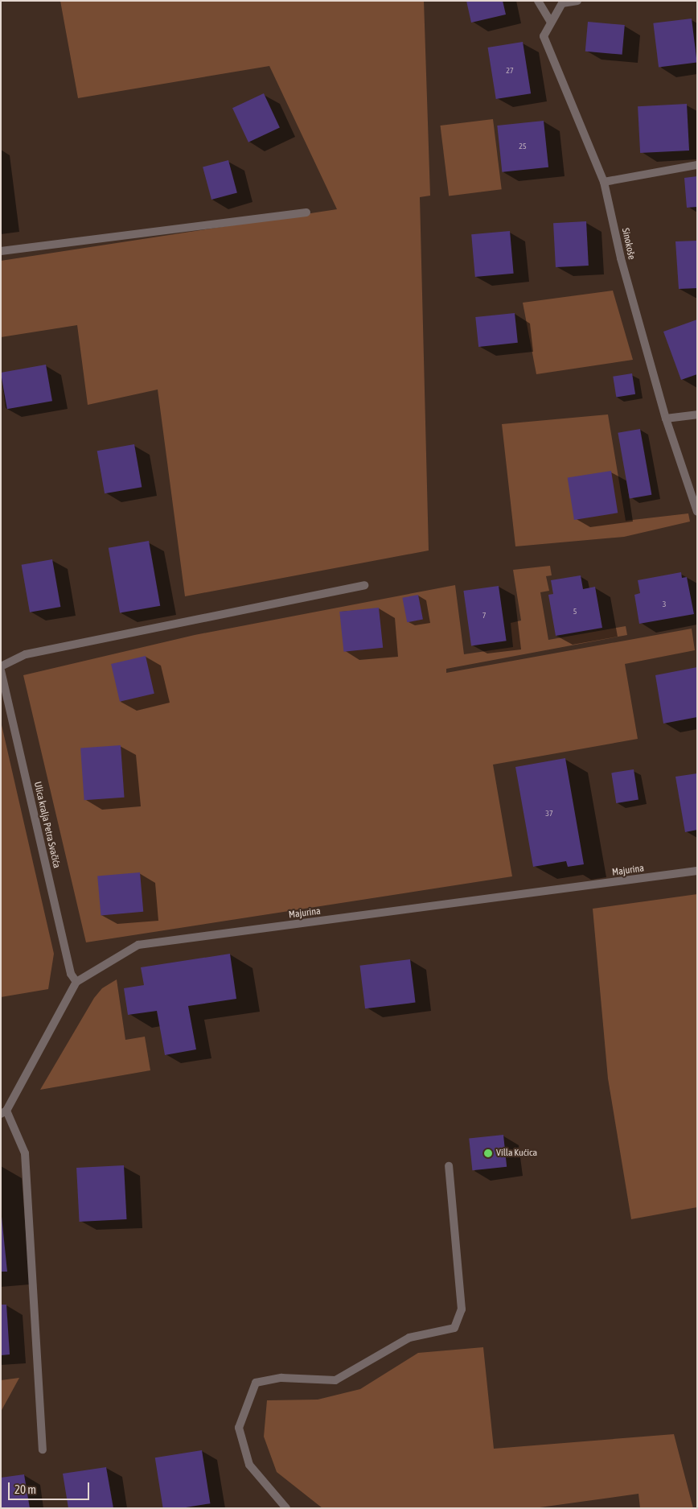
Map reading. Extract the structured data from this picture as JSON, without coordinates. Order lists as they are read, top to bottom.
{
  "streets": {
    "street": ["Sinokoše", "Ulica kralja Petra Svačića", "Majurina"]
  },
  "crossings": [
    ["Ulica kralja Petra Svačića", "Majurina"]
  ],
  "places": ["Villa Kućica"],
  "house_numbers": [
    "27",
    "25",
    "3",
    "5",
    "7",
    "37"
  ],
  "scale_bar": "20 m"
}
